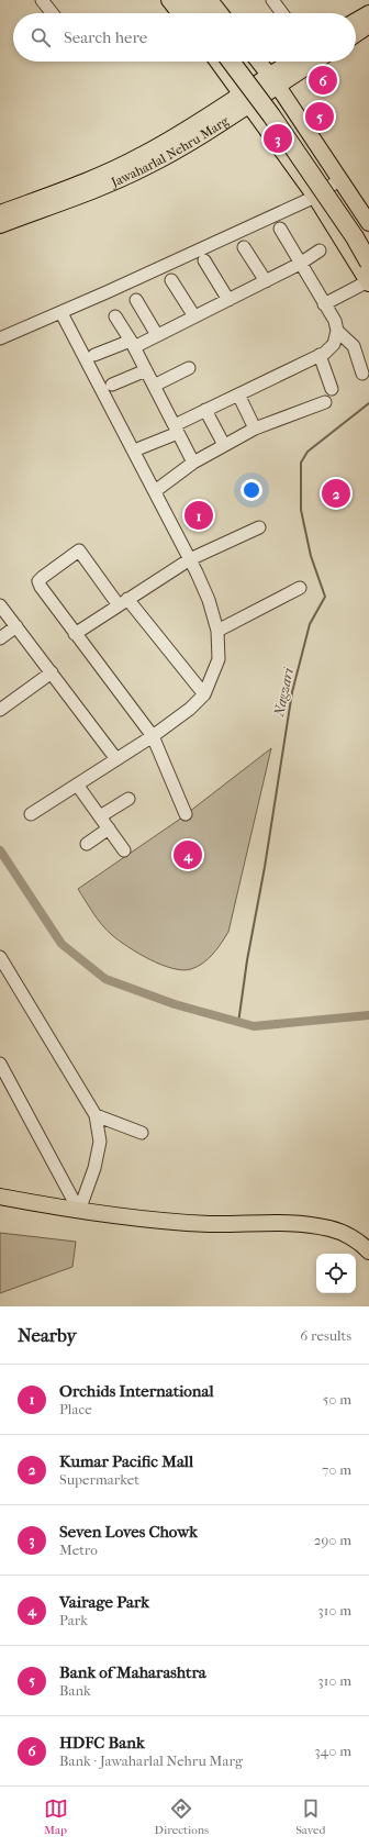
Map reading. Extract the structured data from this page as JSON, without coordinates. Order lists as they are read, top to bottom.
{
  "streets": {
    "main road": ["Jawaharlal Nehru Marg"]
  },
  "water": ["Nagzari"],
  "page": {
    "search": "Search here",
    "pins": [
      "6",
      "5",
      "3",
      "2",
      "1",
      "4"
    ],
    "heading": ["Nearby", "6 results"],
    "list": [
      {
        "mark": "1",
        "name": "Orchids International",
        "note": "Place",
        "value": "50 m"
      },
      {
        "mark": "2",
        "name": "Kumar Pacific Mall",
        "note": "Supermarket",
        "value": "70 m"
      },
      {
        "mark": "3",
        "name": "Seven Loves Chowk",
        "note": "Metro",
        "value": "290 m"
      },
      {
        "mark": "4",
        "name": "Vairage Park",
        "note": "Park",
        "value": "310 m"
      },
      {
        "mark": "5",
        "name": "Bank of Maharashtra",
        "note": "Bank",
        "value": "310 m"
      },
      {
        "mark": "6",
        "name": "HDFC Bank",
        "note": "Bank · Jawaharlal Nehru Marg",
        "value": "340 m"
      }
    ],
    "nav": ["Map", "Directions", "Saved"]
  }
}
